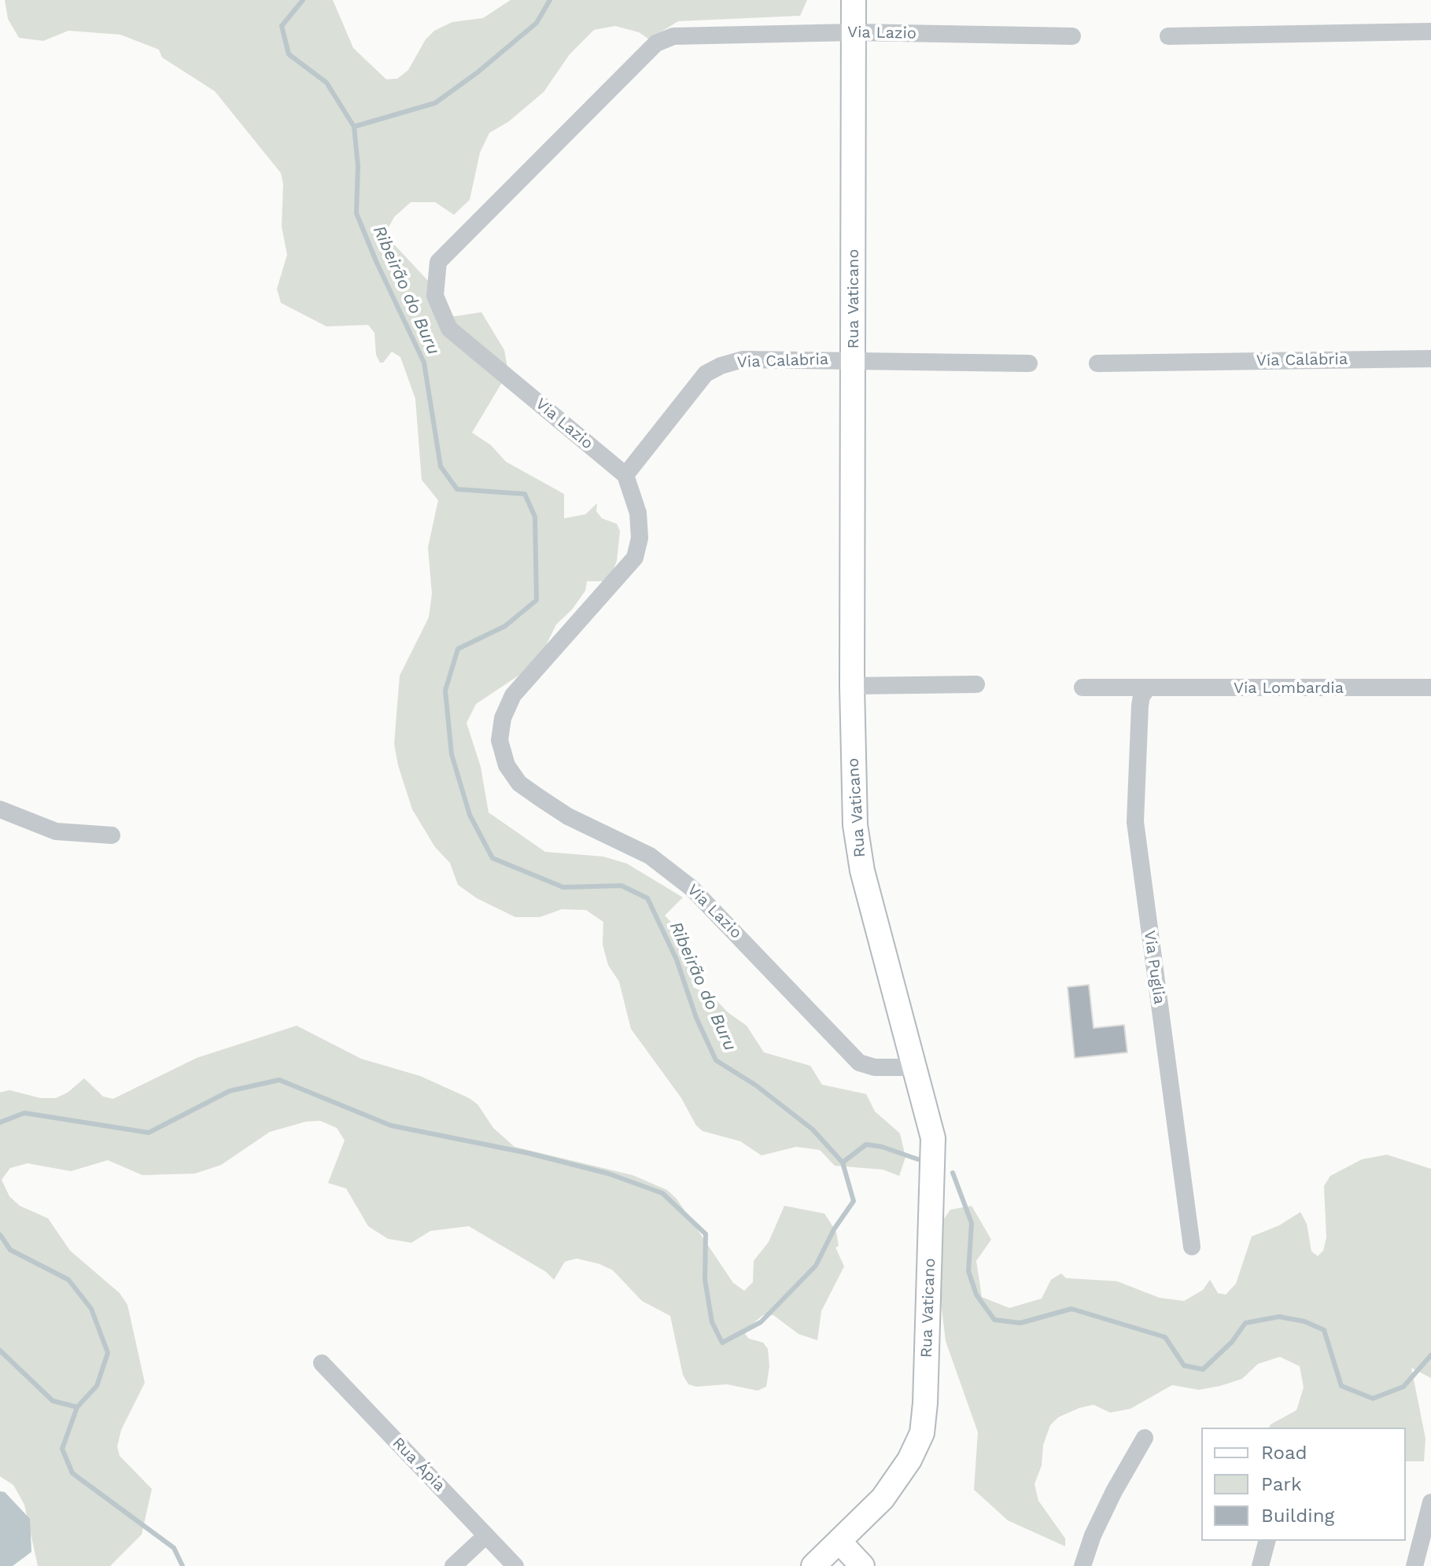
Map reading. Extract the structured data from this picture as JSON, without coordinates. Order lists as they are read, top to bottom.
{
  "streets": {
    "street": [
      "Via Lazio",
      "Rua Vaticano",
      "Via Calabria",
      "Via Lombardia",
      "Via Puglia",
      "Rua Ápia"
    ]
  },
  "crossings": [
    ["Via Lazio", "Rua Vaticano"],
    ["Via Lazio", "Via Calabria"],
    ["Rua Vaticano", "Via Calabria"],
    ["Via Lombardia", "Via Puglia"]
  ],
  "water": ["Ribeirão do Buru"],
  "legend": ["Road", "Park", "Building"]
}
